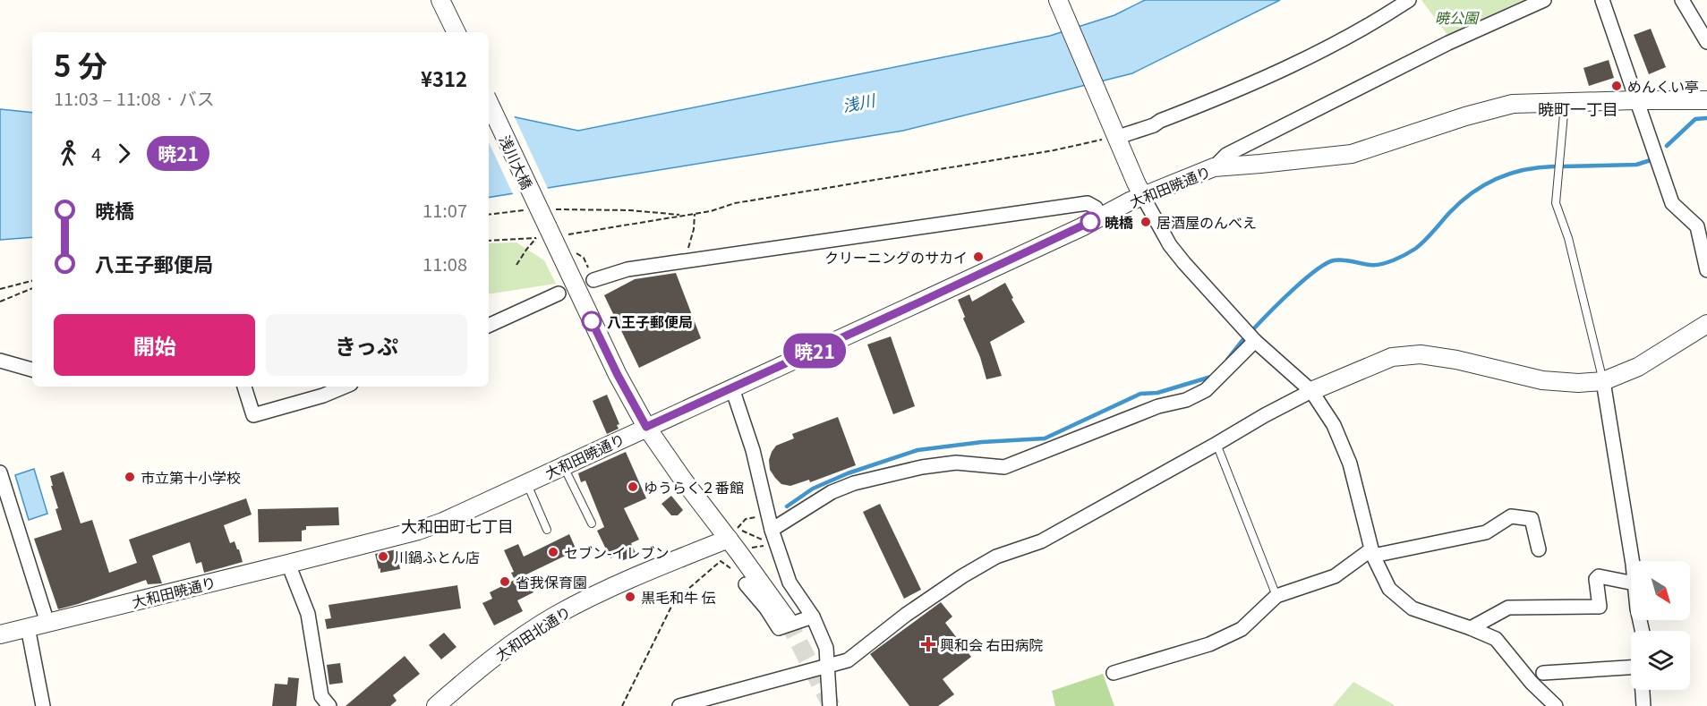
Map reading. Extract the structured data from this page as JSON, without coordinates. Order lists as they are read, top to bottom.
{
  "streets": {
    "street": ["浅川大橋", "大和田暁通り", "大和田北通り"]
  },
  "crossings": [
    ["浅川大橋", "大和田暁通り"],
    ["浅川大橋", "大和田北通り"]
  ],
  "districts": ["暁町一丁目", "大和田町七丁目"],
  "water": ["浅川"],
  "parks": ["暁公園"],
  "places": {
    "other": [
      "めんくい亭",
      "暁橋",
      "居酒屋のんべえ",
      "クリーニングのサカイ",
      "八王子郵便局",
      "市立第十小学校",
      "ゆうらく２番館",
      "セブン-イレブン",
      "川鍋ふとん店",
      "省我保育園",
      "黒毛和牛 伝"
    ],
    "health": ["興和会 右田病院"]
  },
  "lines": ["bus line 暁21"],
  "north": "bottom right",
  "page": {
    "on_map": "暁21",
    "heading": ["5 分", "11:03 – 11:08 · バス", "¥312"],
    "legs": ["4", "暁21"],
    "list": [
      {
        "name": "暁橋",
        "value": "11:07"
      },
      {
        "name": "八王子郵便局",
        "value": "11:08"
      }
    ],
    "buttons": ["開始", "きっぷ"]
  }
}
